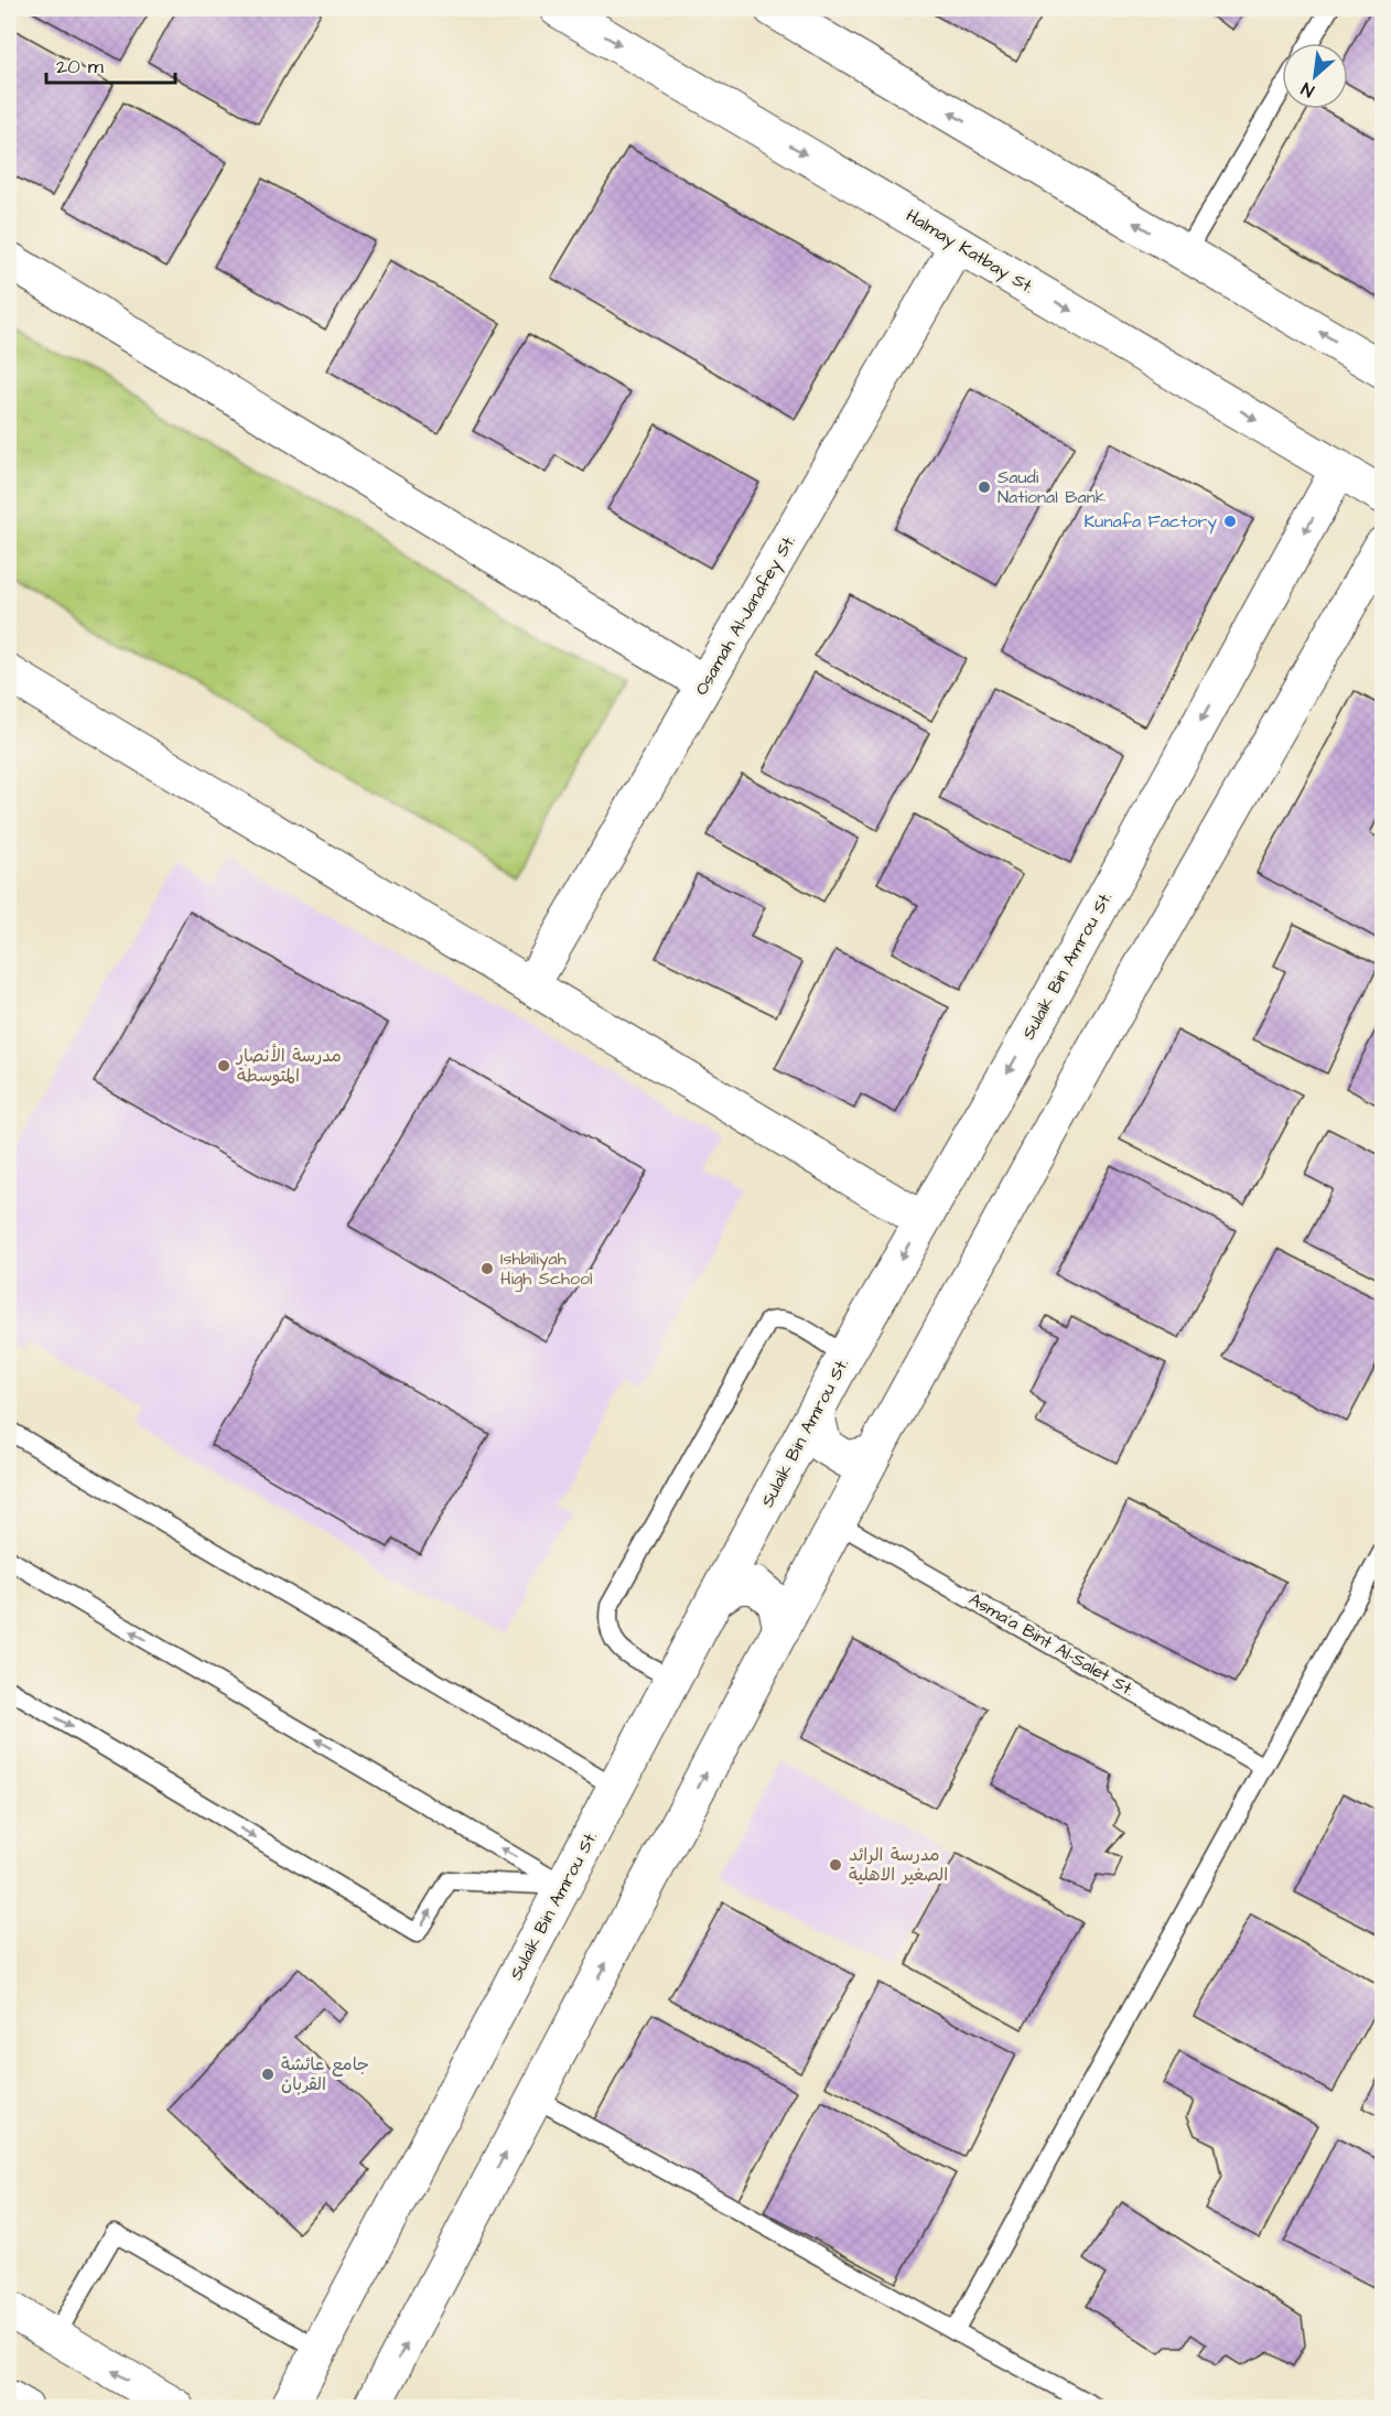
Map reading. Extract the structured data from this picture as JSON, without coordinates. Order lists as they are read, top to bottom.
{
  "streets": {
    "street": ["Halmay Katbay St.", "Osamah Al-Janafey St.", "Sulaik Bin Amrou St."],
    "lane": ["Asma'a Bint Al-Salet St."]
  },
  "crossings": [
    ["Halmay Katbay St.", "Osamah Al-Janafey St."],
    ["Halmay Katbay St.", "Sulaik Bin Amrou St."]
  ],
  "places": [
    "Saudi National Bank",
    "Kunafa Factory",
    "مدرسة الأنصار المتوسطة",
    "Ishbiliyah High School",
    "مدرسة الرائد الصغير الاهلية",
    "جامع عائشة القربان"
  ],
  "scale_bar": "20 m",
  "north": "bottom left"
}
